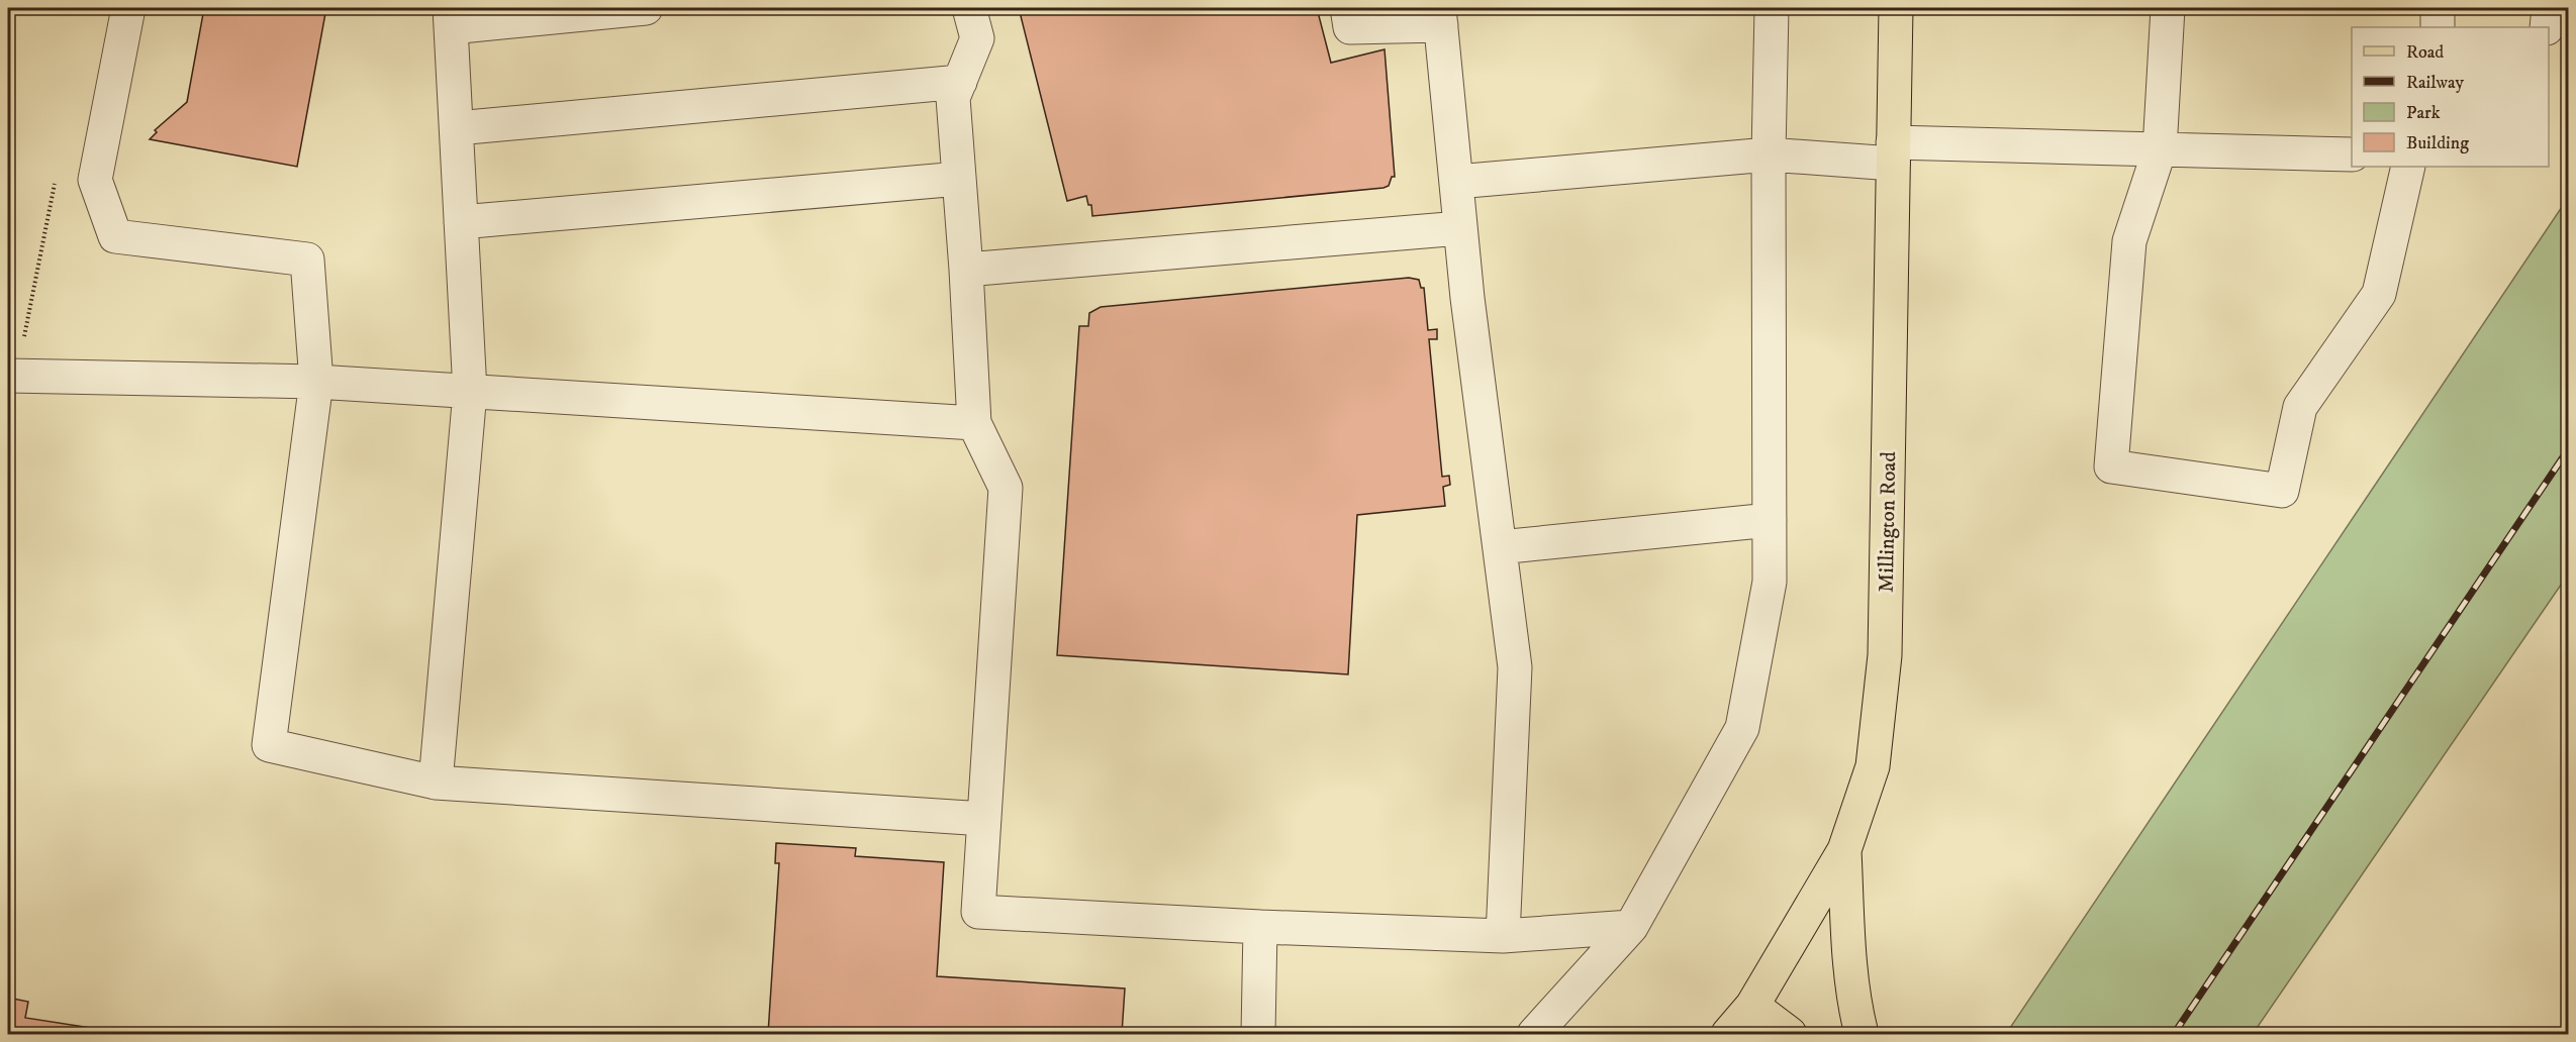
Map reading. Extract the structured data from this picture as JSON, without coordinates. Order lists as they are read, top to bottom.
{
  "streets": {
    "main road": ["Millington Road"]
  },
  "legend": [
    "Road",
    "Railway",
    "Park",
    "Building"
  ]
}
